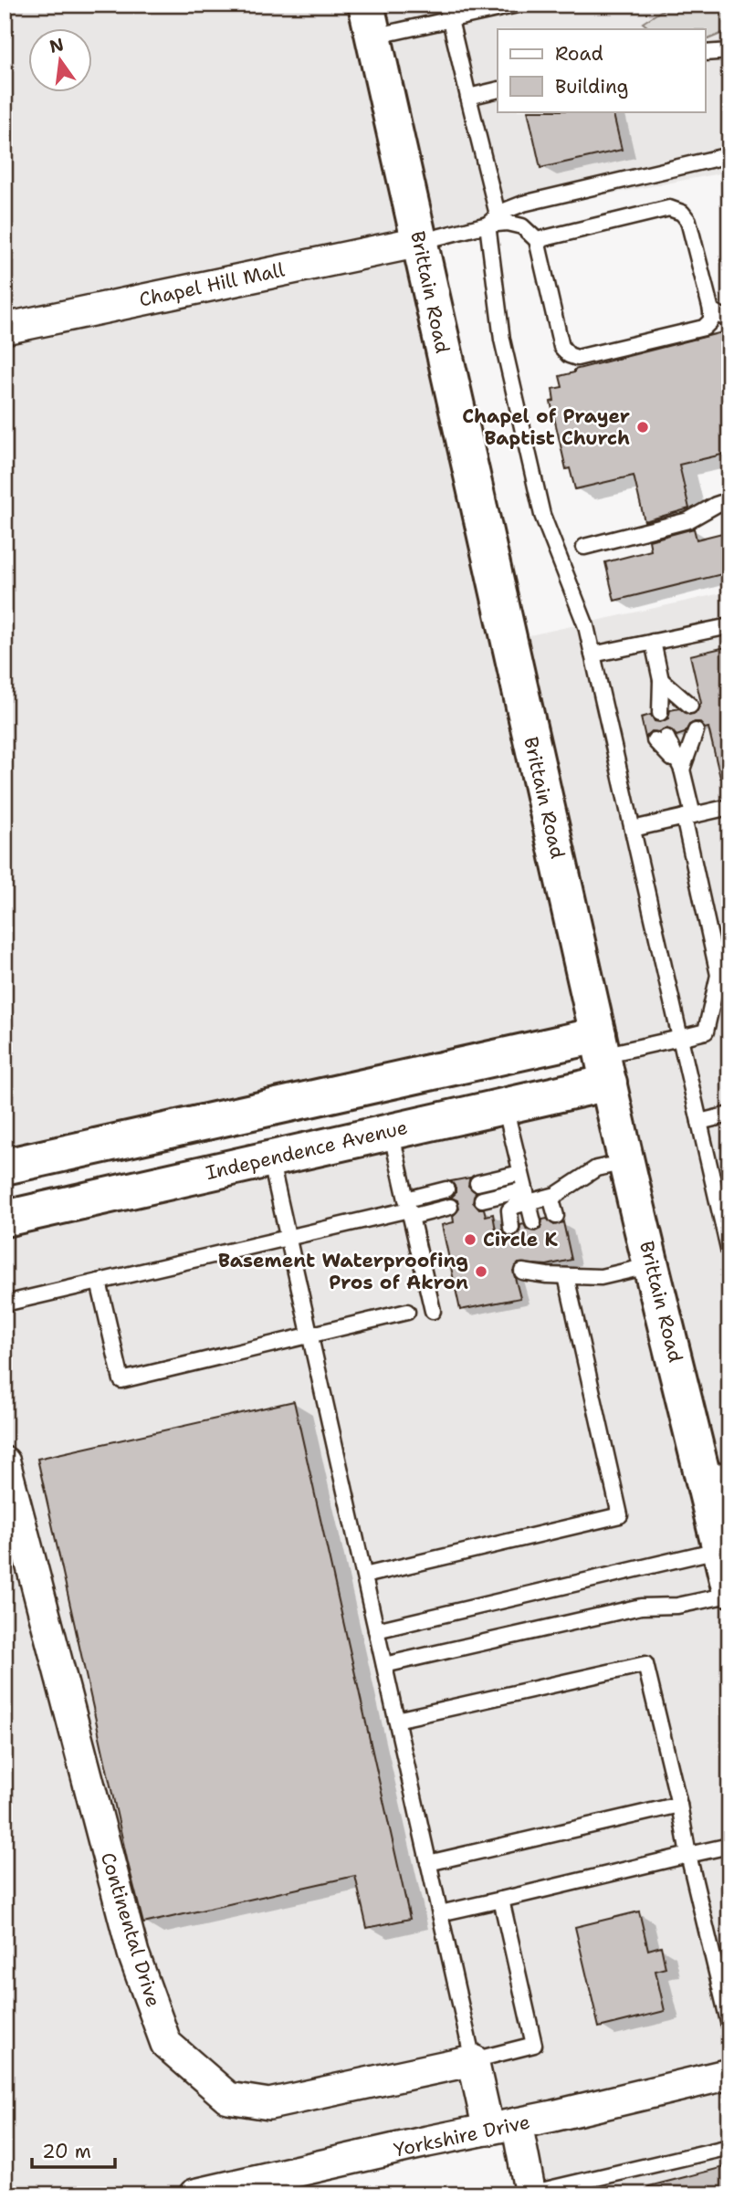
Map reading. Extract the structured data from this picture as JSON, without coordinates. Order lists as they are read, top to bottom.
{
  "streets": {
    "street": [
      "Chapel Hill Mall",
      "Brittain Road",
      "Independence Avenue",
      "Continental Drive",
      "Yorkshire Drive"
    ]
  },
  "crossings": [
    ["Chapel Hill Mall", "Brittain Road"],
    ["Brittain Road", "Independence Avenue"]
  ],
  "places": ["Chapel of Prayer Baptist Church", "Circle K", "Basement Waterproofing Pros of Akron"],
  "legend": ["Road", "Building"],
  "scale_bar": "20 m",
  "north": "top"
}
